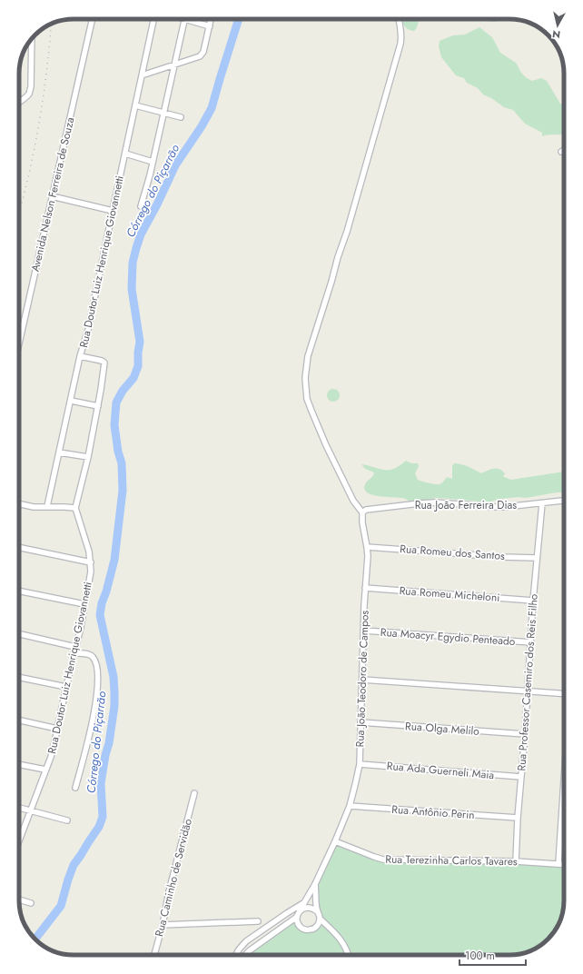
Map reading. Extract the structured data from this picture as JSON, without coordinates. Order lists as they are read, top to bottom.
{
  "streets": {
    "street": [
      "Avenida Nelson Ferreira de Souza",
      "Rua Doutor Luiz Henrique Giovannetti",
      "Rua João Ferreira Dias",
      "Rua Romeu dos Santos",
      "Rua Romeu Micheloni",
      "Rua Moacyr Egydio Penteado",
      "Rua João Teodoro de Campos",
      "Rua Professor Casemiro dos Reis Filho",
      "Rua Olga Melilo",
      "Rua Ada Guerneli Maia",
      "Rua Antônio Perin",
      "Rua Terezinha Carlos Tavares",
      "Rua Caminho de Servidão"
    ]
  },
  "crossings": [
    ["Rua João Ferreira Dias", "Rua João Teodoro de Campos"],
    ["Rua João Ferreira Dias", "Rua Professor Casemiro dos Reis Filho"],
    ["Rua Romeu dos Santos", "Rua João Teodoro de Campos"],
    ["Rua Romeu dos Santos", "Rua Professor Casemiro dos Reis Filho"],
    ["Rua Romeu Micheloni", "Rua João Teodoro de Campos"],
    ["Rua Romeu Micheloni", "Rua Professor Casemiro dos Reis Filho"],
    ["Rua Moacyr Egydio Penteado", "Rua João Teodoro de Campos"],
    ["Rua Moacyr Egydio Penteado", "Rua Professor Casemiro dos Reis Filho"],
    ["Rua João Teodoro de Campos", "Rua Olga Melilo"],
    ["Rua João Teodoro de Campos", "Rua Ada Guerneli Maia"],
    ["Rua João Teodoro de Campos", "Rua Antônio Perin"],
    ["Rua João Teodoro de Campos", "Rua Terezinha Carlos Tavares"],
    ["Rua Professor Casemiro dos Reis Filho", "Rua Olga Melilo"],
    ["Rua Professor Casemiro dos Reis Filho", "Rua Ada Guerneli Maia"],
    ["Rua Professor Casemiro dos Reis Filho", "Rua Antônio Perin"],
    ["Rua Professor Casemiro dos Reis Filho", "Rua Terezinha Carlos Tavares"]
  ],
  "water": ["Córrego do Piçarrão"],
  "scale_bar": "100 m",
  "north": "bottom"
}
